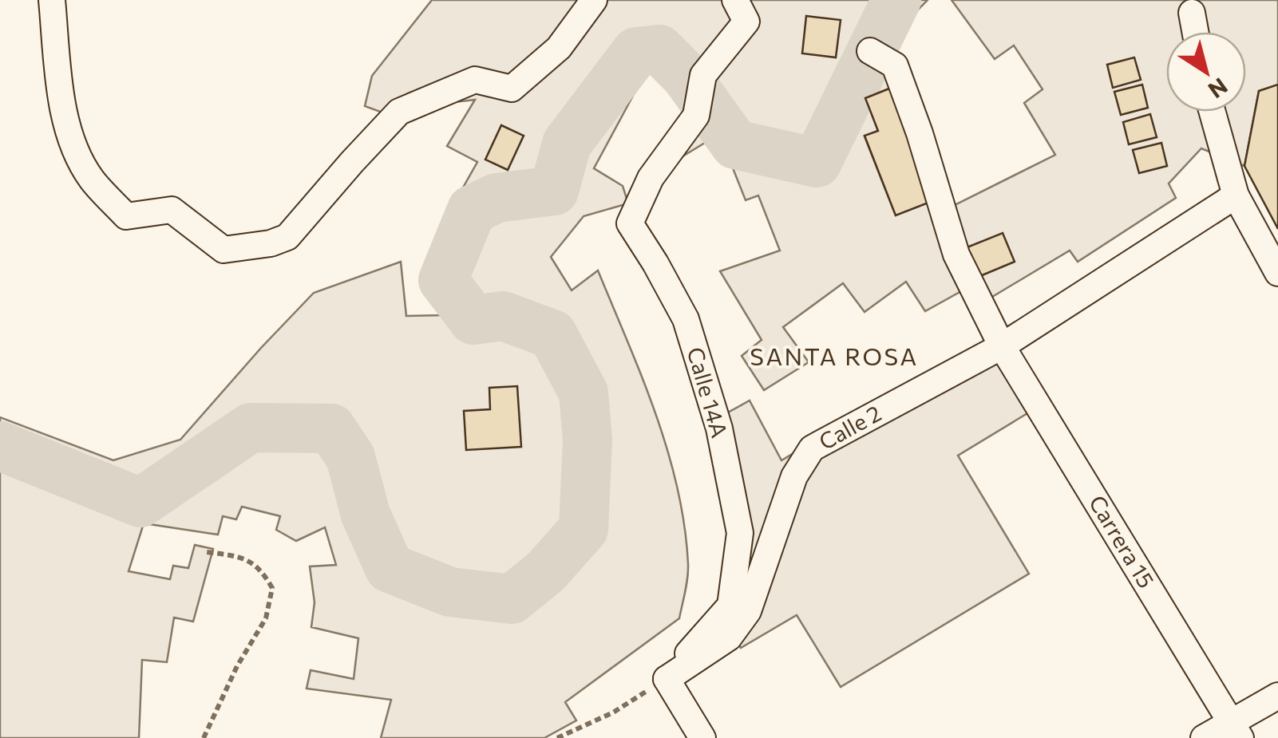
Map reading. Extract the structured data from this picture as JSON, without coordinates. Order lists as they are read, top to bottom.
{
  "streets": {
    "street": ["Calle 14A", "Calle 2", "Carrera 15"]
  },
  "crossings": [
    ["Calle 14A", "Calle 2"],
    ["Calle 2", "Carrera 15"]
  ],
  "districts": ["SANTA ROSA"],
  "north": "bottom right"
}
